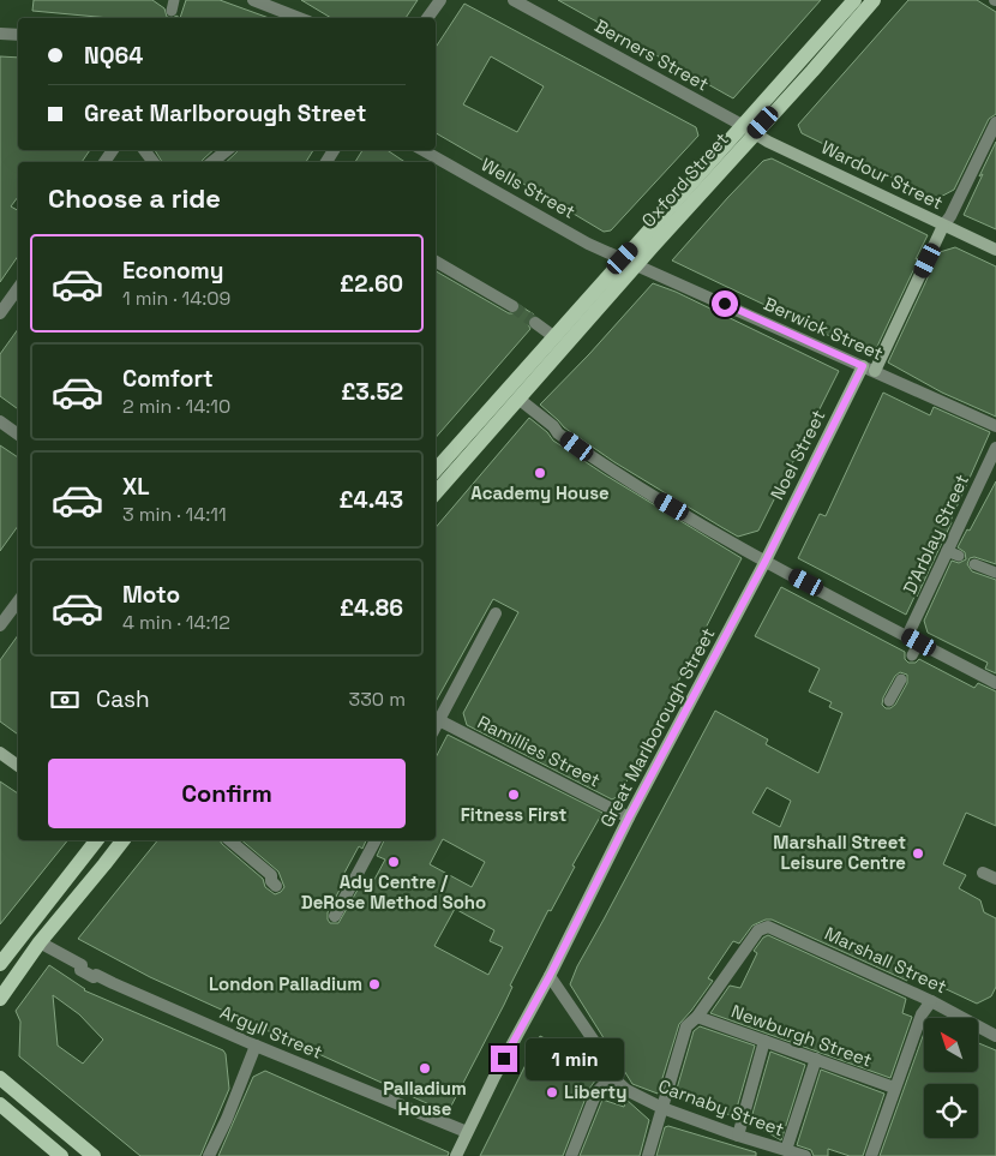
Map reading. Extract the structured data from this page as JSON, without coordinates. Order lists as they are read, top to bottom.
{
  "streets": {
    "main road": ["Oxford Street"],
    "street": [
      "Berners Street",
      "Wardour Street",
      "Wells Street",
      "Berwick Street",
      "Noel Street",
      "D'Arblay Street",
      "Great Marlborough Street",
      "Ramillies Street",
      "Marshall Street",
      "Argyll Street",
      "Newburgh Street",
      "Carnaby Street"
    ]
  },
  "crossings": [
    ["Berners Street", "Wardour Street"],
    ["Berners Street", "Oxford Street"],
    ["Wardour Street", "Oxford Street"],
    ["Wardour Street", "Noel Street"],
    ["Oxford Street", "Wells Street"],
    ["Oxford Street", "Berwick Street"],
    ["Wells Street", "Berwick Street"],
    ["Berwick Street", "Noel Street"],
    ["Noel Street", "Great Marlborough Street"],
    ["Great Marlborough Street", "Ramillies Street"],
    ["Great Marlborough Street", "Argyll Street"],
    ["Marshall Street", "Newburgh Street"]
  ],
  "places": [
    "Academy House",
    "Fitness First",
    "Marshall Street Leisure Centre",
    "Ady Centre / DeRose Method Soho",
    "London Palladium",
    "Palladium House",
    "Liberty"
  ],
  "north": "top left",
  "page": {
    "banner": ["NQ64", "Great Marlborough Street"],
    "heading": "Choose a ride",
    "list": [
      {
        "name": "Economy",
        "note": "1 min · 14:09",
        "value": "£2.60"
      },
      {
        "name": "Comfort",
        "note": "2 min · 14:10",
        "value": "£3.52"
      },
      {
        "name": "XL",
        "note": "3 min · 14:11",
        "value": "£4.43"
      },
      {
        "name": "Moto",
        "note": "4 min · 14:12",
        "value": "£4.86"
      }
    ],
    "pay": ["Cash", "330 m"],
    "buttons": "Confirm",
    "bubble": "1 min"
  }
}
